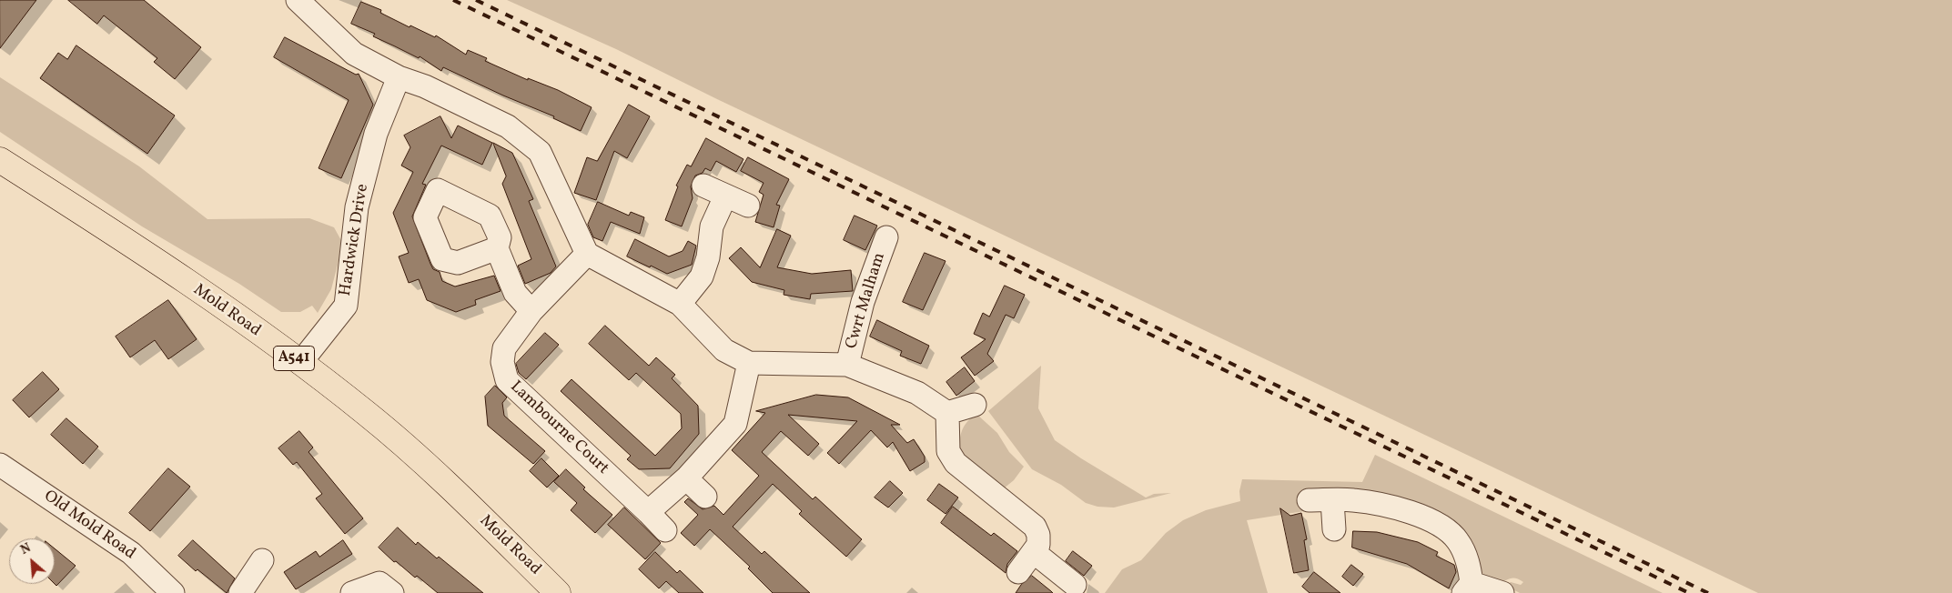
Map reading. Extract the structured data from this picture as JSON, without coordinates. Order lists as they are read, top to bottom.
{
  "streets": {
    "main road": ["Mold Road", "A541"],
    "street": [
      "Hardwick Drive",
      "Cwrt Malham",
      "Lambourne Court",
      "Old Mold Road"
    ]
  },
  "crossings": [
    ["Hardwick Drive", "Mold Road"]
  ],
  "north": "top left"
}
